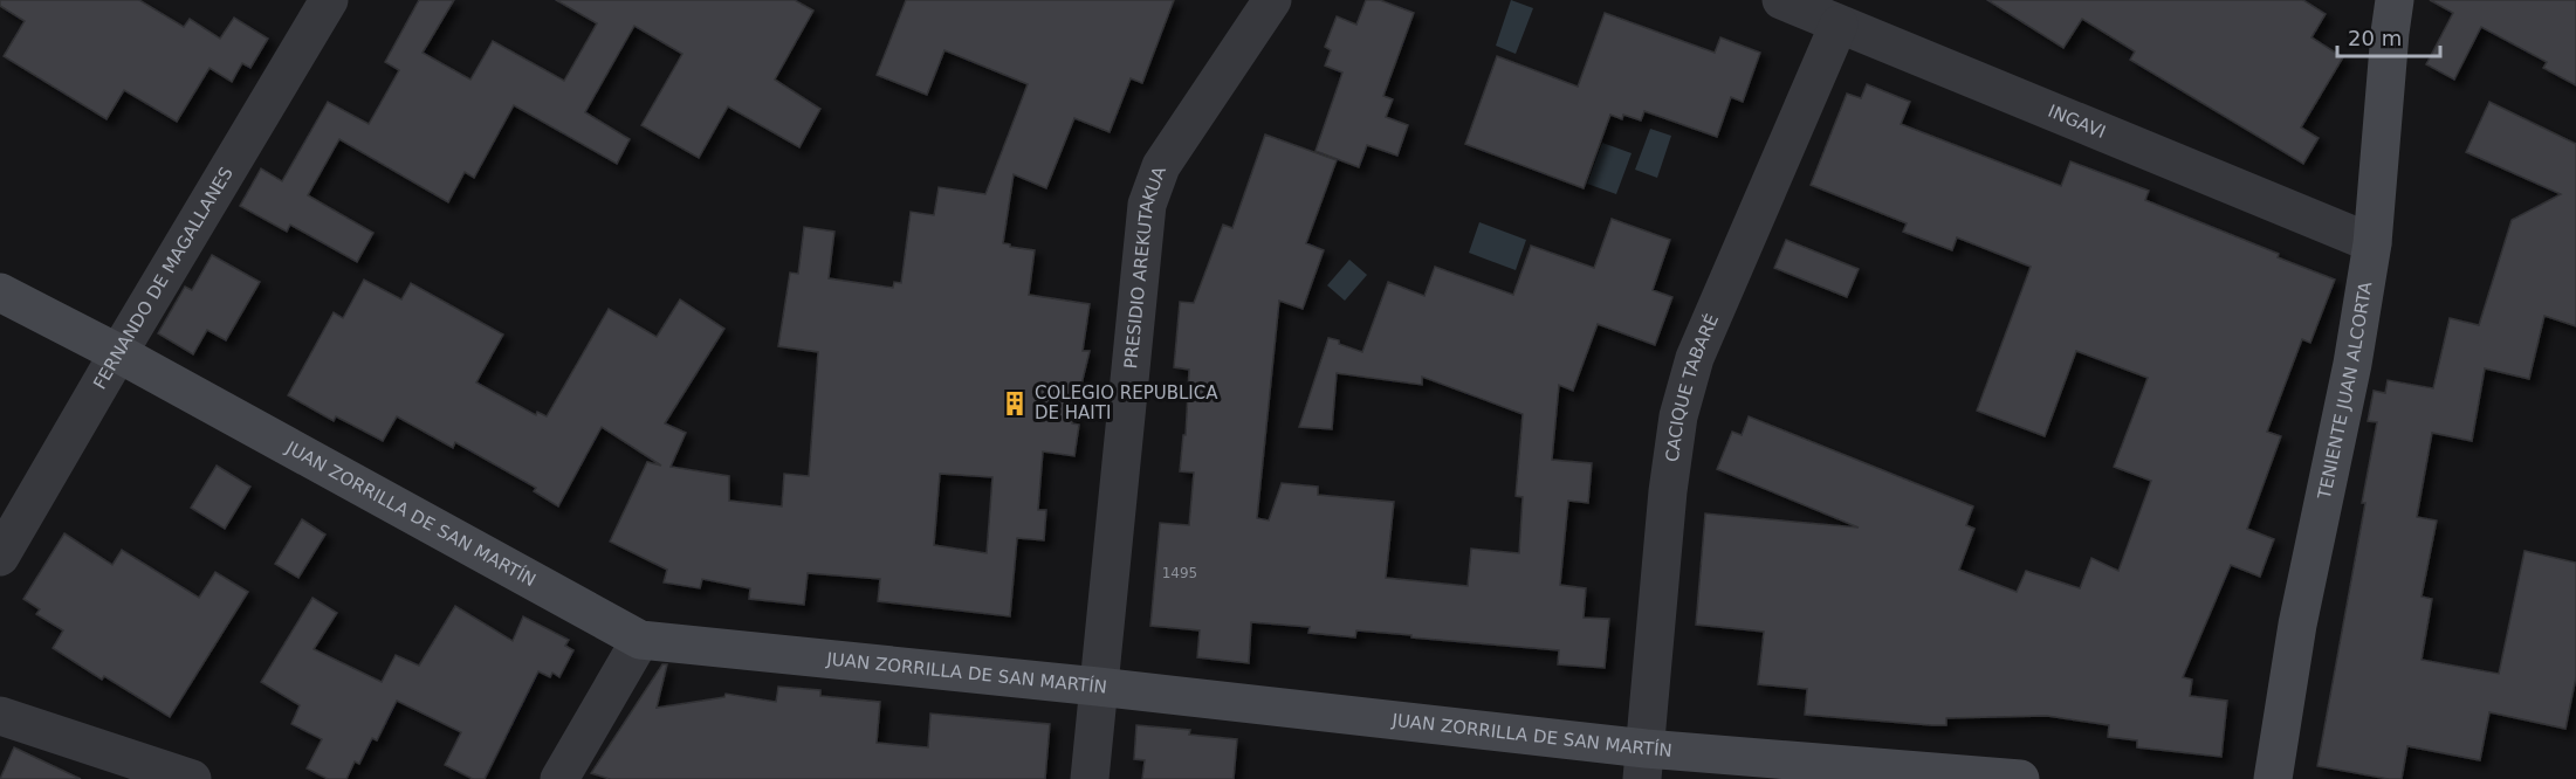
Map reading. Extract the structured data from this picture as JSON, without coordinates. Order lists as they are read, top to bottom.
{
  "streets": {
    "street": [
      "INGAVI",
      "PRESIDIO AREKUTAKUA",
      "FERNANDO DE MAGALLANES",
      "CACIQUE TABARÉ",
      "TENIENTE JUAN ALCORTA",
      "JUAN ZORRILLA DE SAN MARTÍN"
    ]
  },
  "crossings": [
    ["INGAVI", "CACIQUE TABARÉ"],
    ["INGAVI", "TENIENTE JUAN ALCORTA"],
    ["PRESIDIO AREKUTAKUA", "JUAN ZORRILLA DE SAN MARTÍN"],
    ["FERNANDO DE MAGALLANES", "JUAN ZORRILLA DE SAN MARTÍN"],
    ["CACIQUE TABARÉ", "JUAN ZORRILLA DE SAN MARTÍN"]
  ],
  "places": {
    "building": ["COLEGIO REPUBLICA DE HAITI"]
  },
  "house_numbers": ["1495"],
  "scale_bar": "20 m"
}
